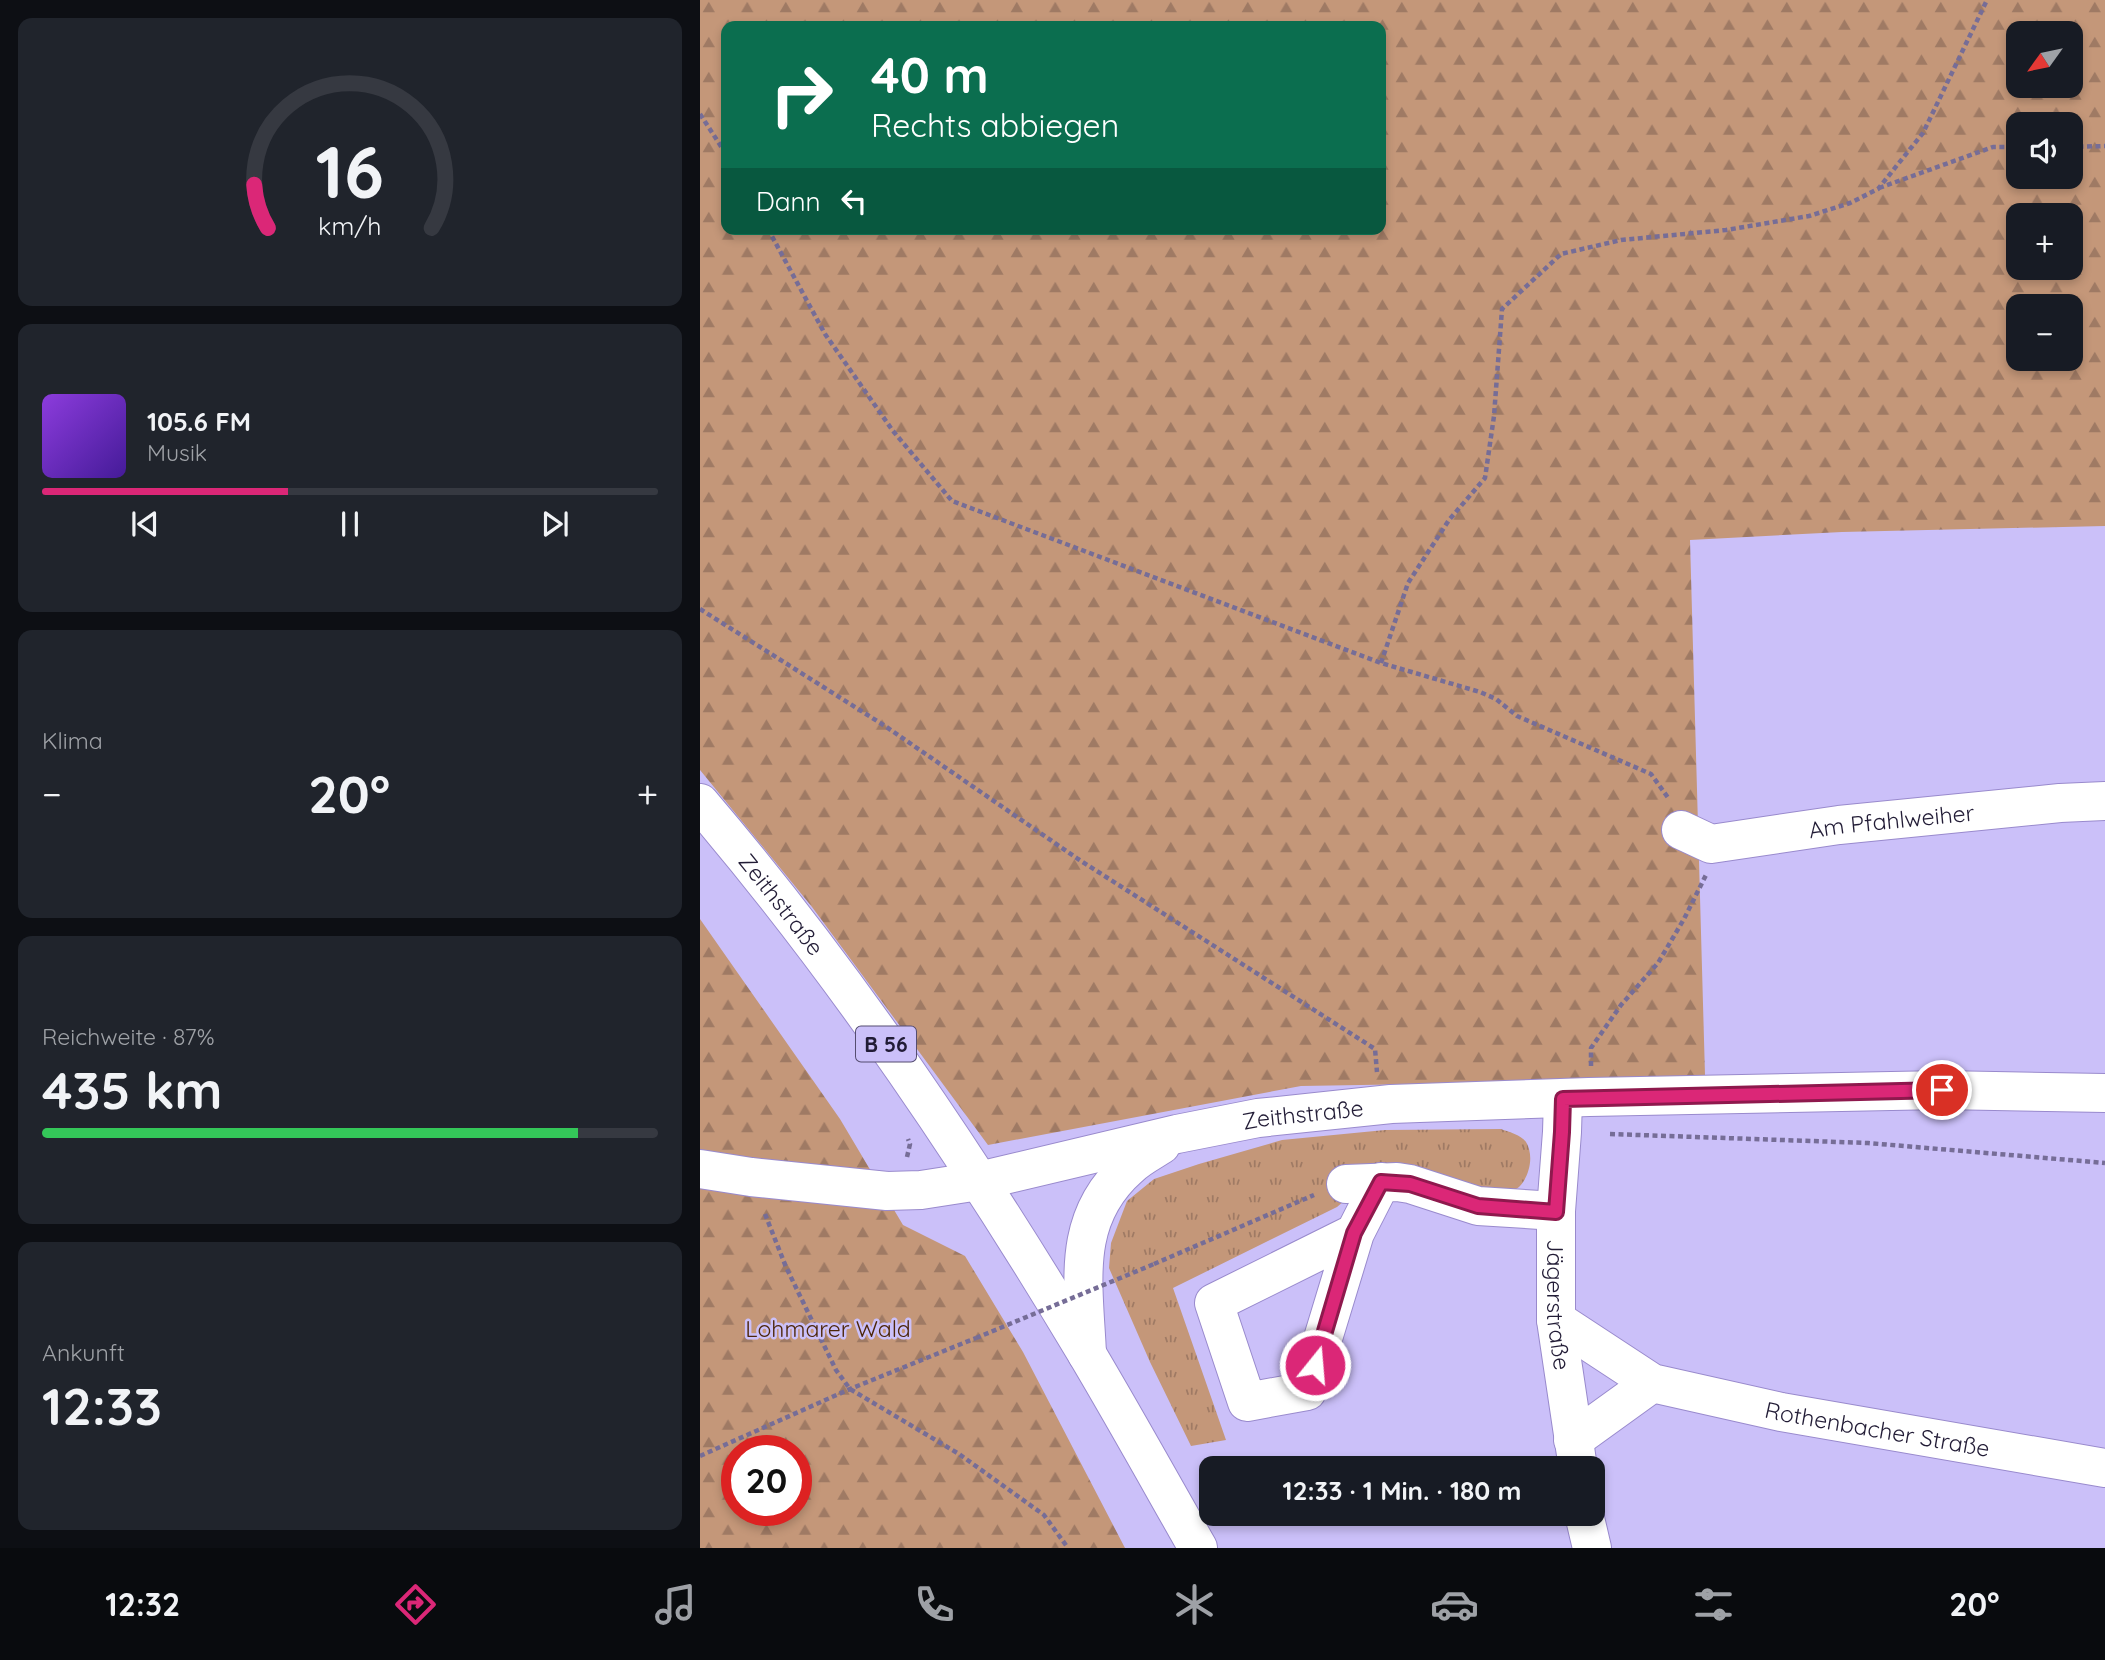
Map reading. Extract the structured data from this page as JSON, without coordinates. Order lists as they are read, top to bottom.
{
  "streets": {
    "street": [
      "Am Pfahlweiher",
      "Zeithstraße",
      "B 56",
      "Jägerstraße",
      "Rothenbacher Straße"
    ]
  },
  "crossings": [
    ["Zeithstraße", "B 56"],
    ["Zeithstraße", "Jägerstraße"],
    ["Jägerstraße", "Rothenbacher Straße"]
  ],
  "parks": ["Lohmarer Wald"],
  "north": "bottom left",
  "page": {
    "map_buttons": ["+", "−"],
    "turn": ["40 m", "Rechts abbiegen"],
    "then": "Dann",
    "song": ["105.6 FM", "Musik"],
    "tile": [
      "Klima",
      ["Reichweite · 87%", "435 km"],
      ["Ankunft", "12:33"]
    ],
    "heat": ["−", "20°", "+"],
    "limit": "20",
    "trip": "12:33 · 1 Min. · 180 m",
    "tabs": ["12:32", "20°"],
    "gauge": ["16", "km/h"]
  }
}
